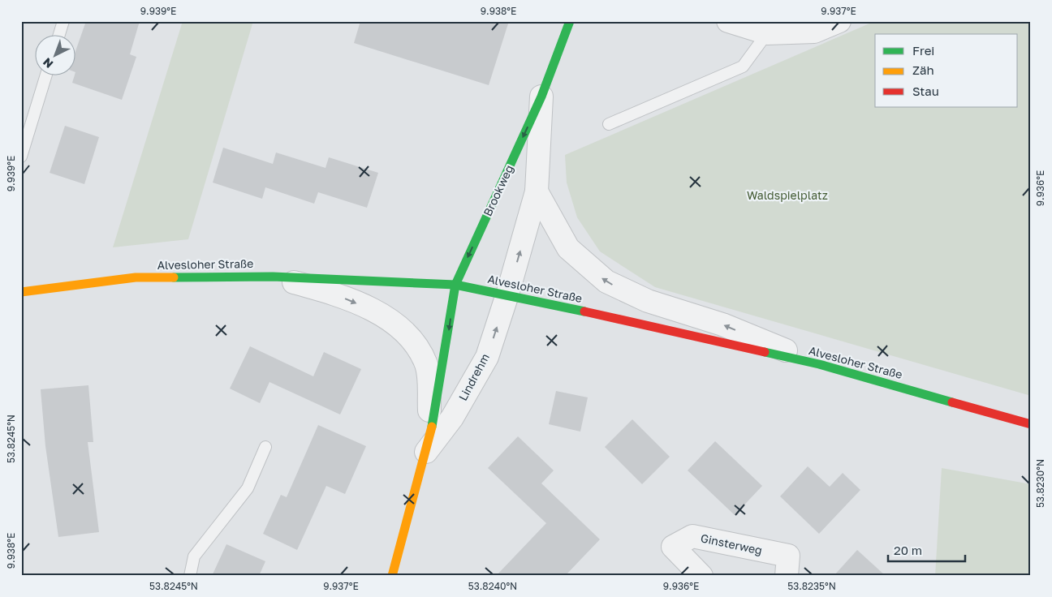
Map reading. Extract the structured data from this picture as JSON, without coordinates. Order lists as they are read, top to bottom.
{
  "streets": {
    "street": [
      "Brookweg",
      "Alvesloher Straße",
      "Lindrehm",
      "Ginsterweg"
    ]
  },
  "crossings": [
    ["Brookweg", "Alvesloher Straße"],
    ["Brookweg", "Lindrehm"],
    ["Alvesloher Straße", "Lindrehm"]
  ],
  "parks": ["Waldspielplatz"],
  "legend": ["Frei", "Zäh", "Stau"],
  "scale_bar": "20 m",
  "north": "bottom left",
  "coordinates": [
    "9.939°E",
    "9.938°E",
    "9.937°E",
    "9.936°E",
    "53.8245°N",
    "53.8230°N",
    "53.8240°N",
    "53.8235°N"
  ]
}
